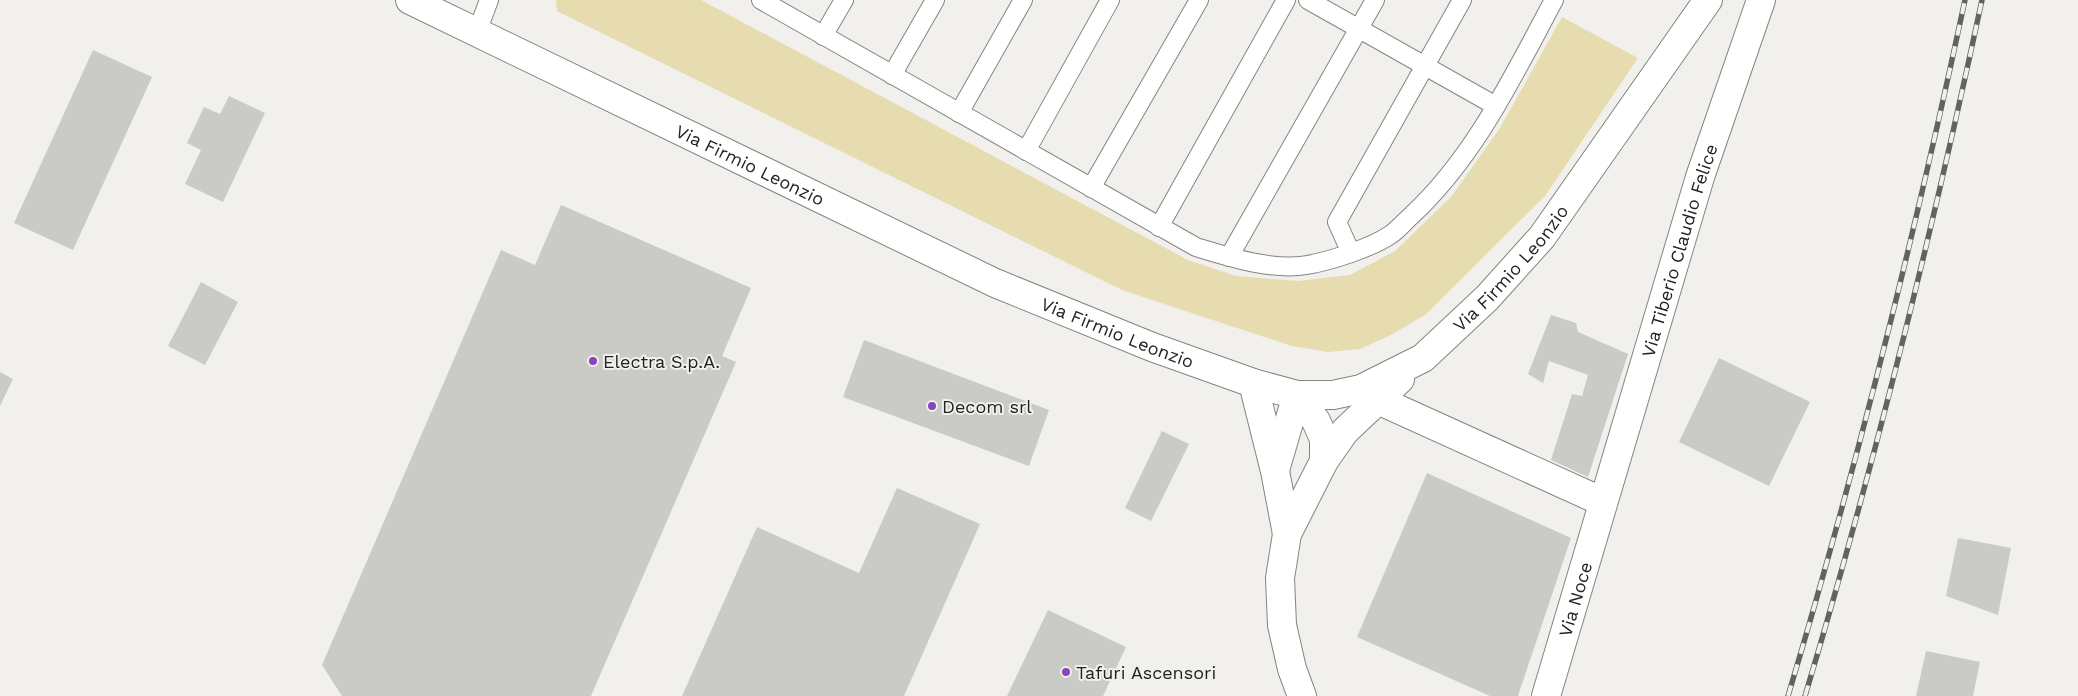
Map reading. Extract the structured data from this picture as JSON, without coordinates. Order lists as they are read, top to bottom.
{
  "streets": {
    "street": ["Via Firmio Leonzio", "Via Tiberio Claudio Felice", "Via Noce"]
  },
  "crossings": [
    ["Via Tiberio Claudio Felice", "Via Noce"]
  ],
  "places": ["Electra S.p.A.", "Decom srl", "Tafuri Ascensori"]
}
